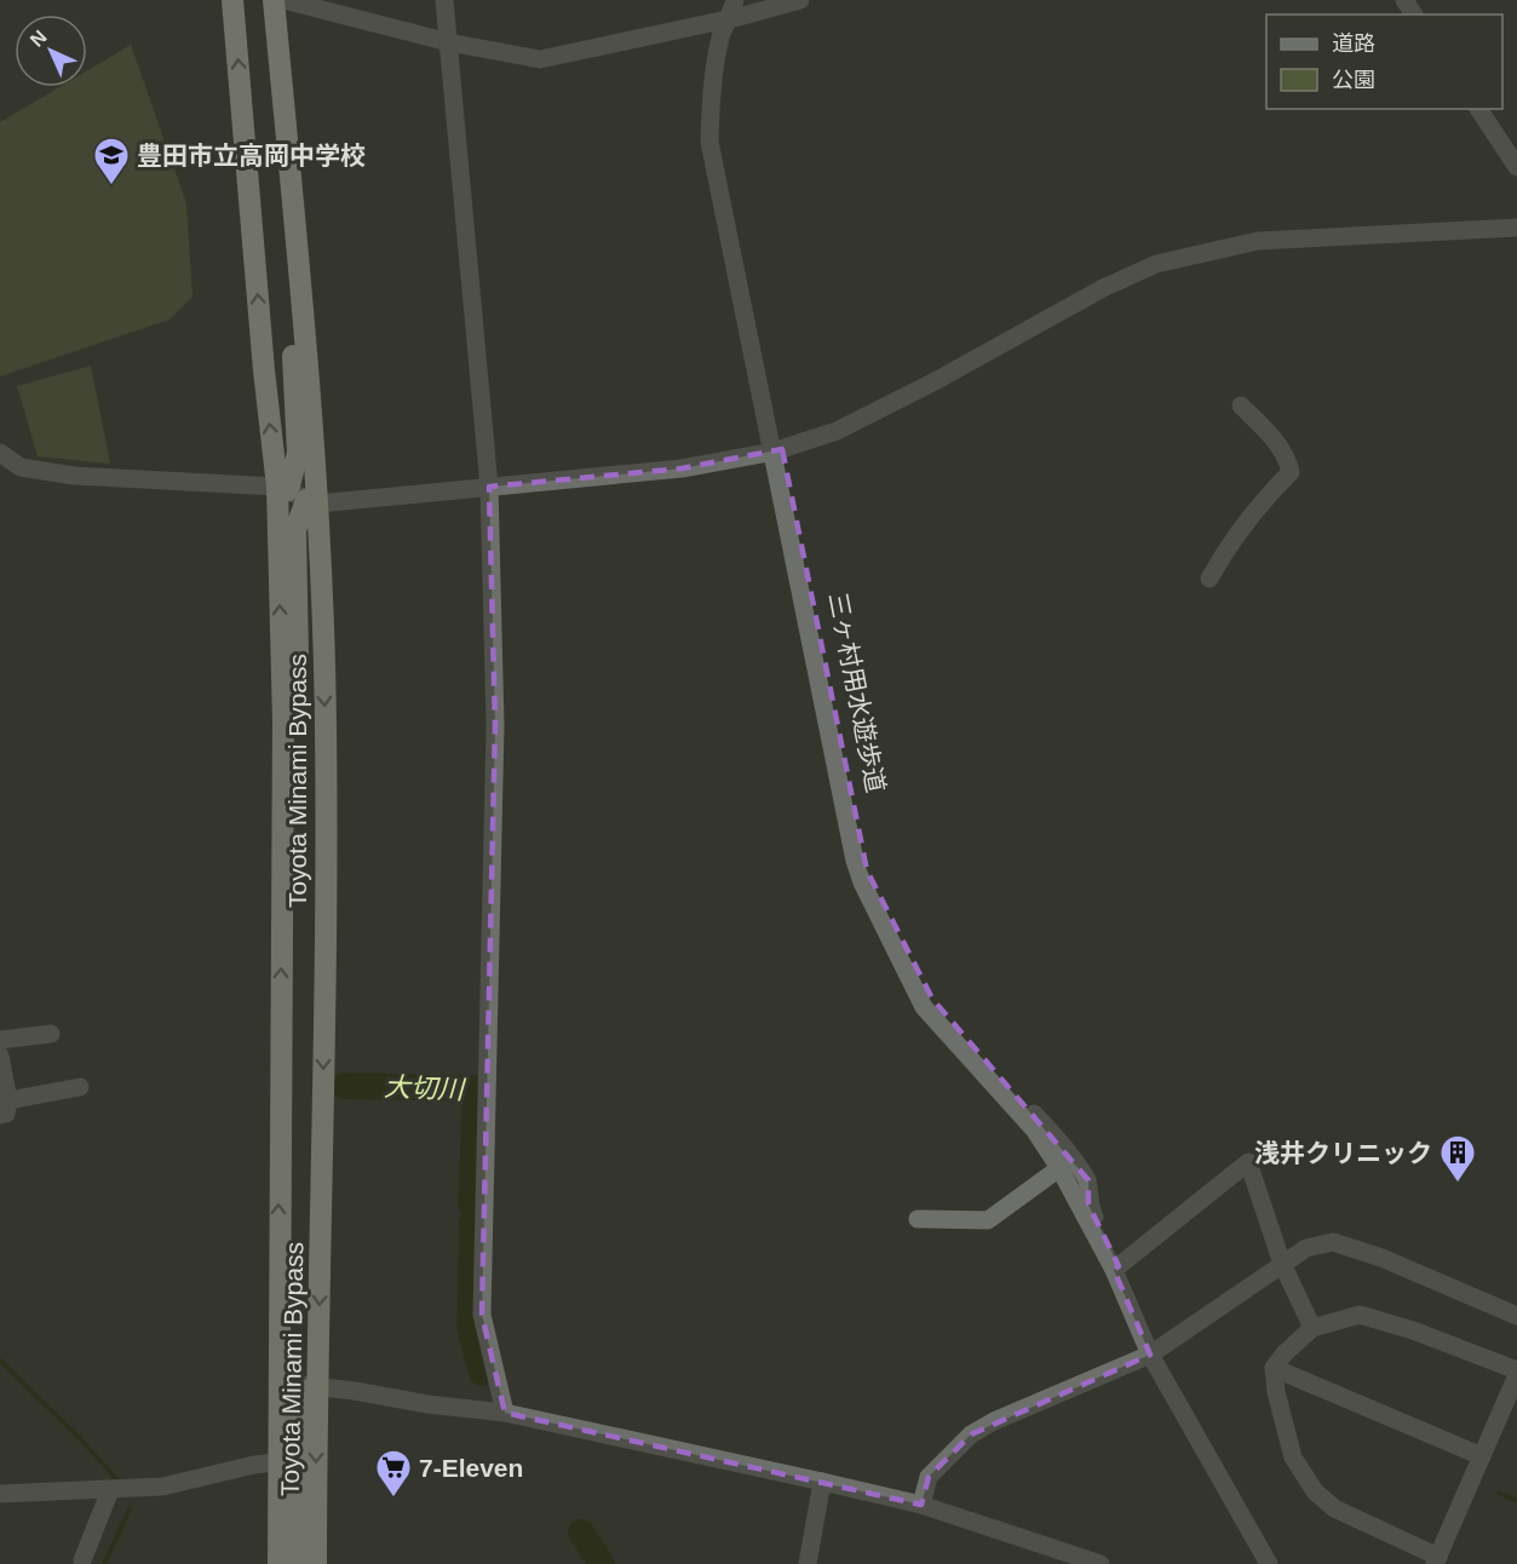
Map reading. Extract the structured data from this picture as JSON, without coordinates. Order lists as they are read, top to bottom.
{
  "streets": {
    "highway": ["Toyota Minami Bypass"],
    "street": ["三ヶ村用水遊歩道"]
  },
  "water": ["大切川"],
  "places": {
    "school or university": ["豊田市立高岡中学校"],
    "building": ["浅井クリニック"],
    "supermarket": ["7-Eleven"]
  },
  "legend": ["道路", "公園"],
  "north": "top left"
}
